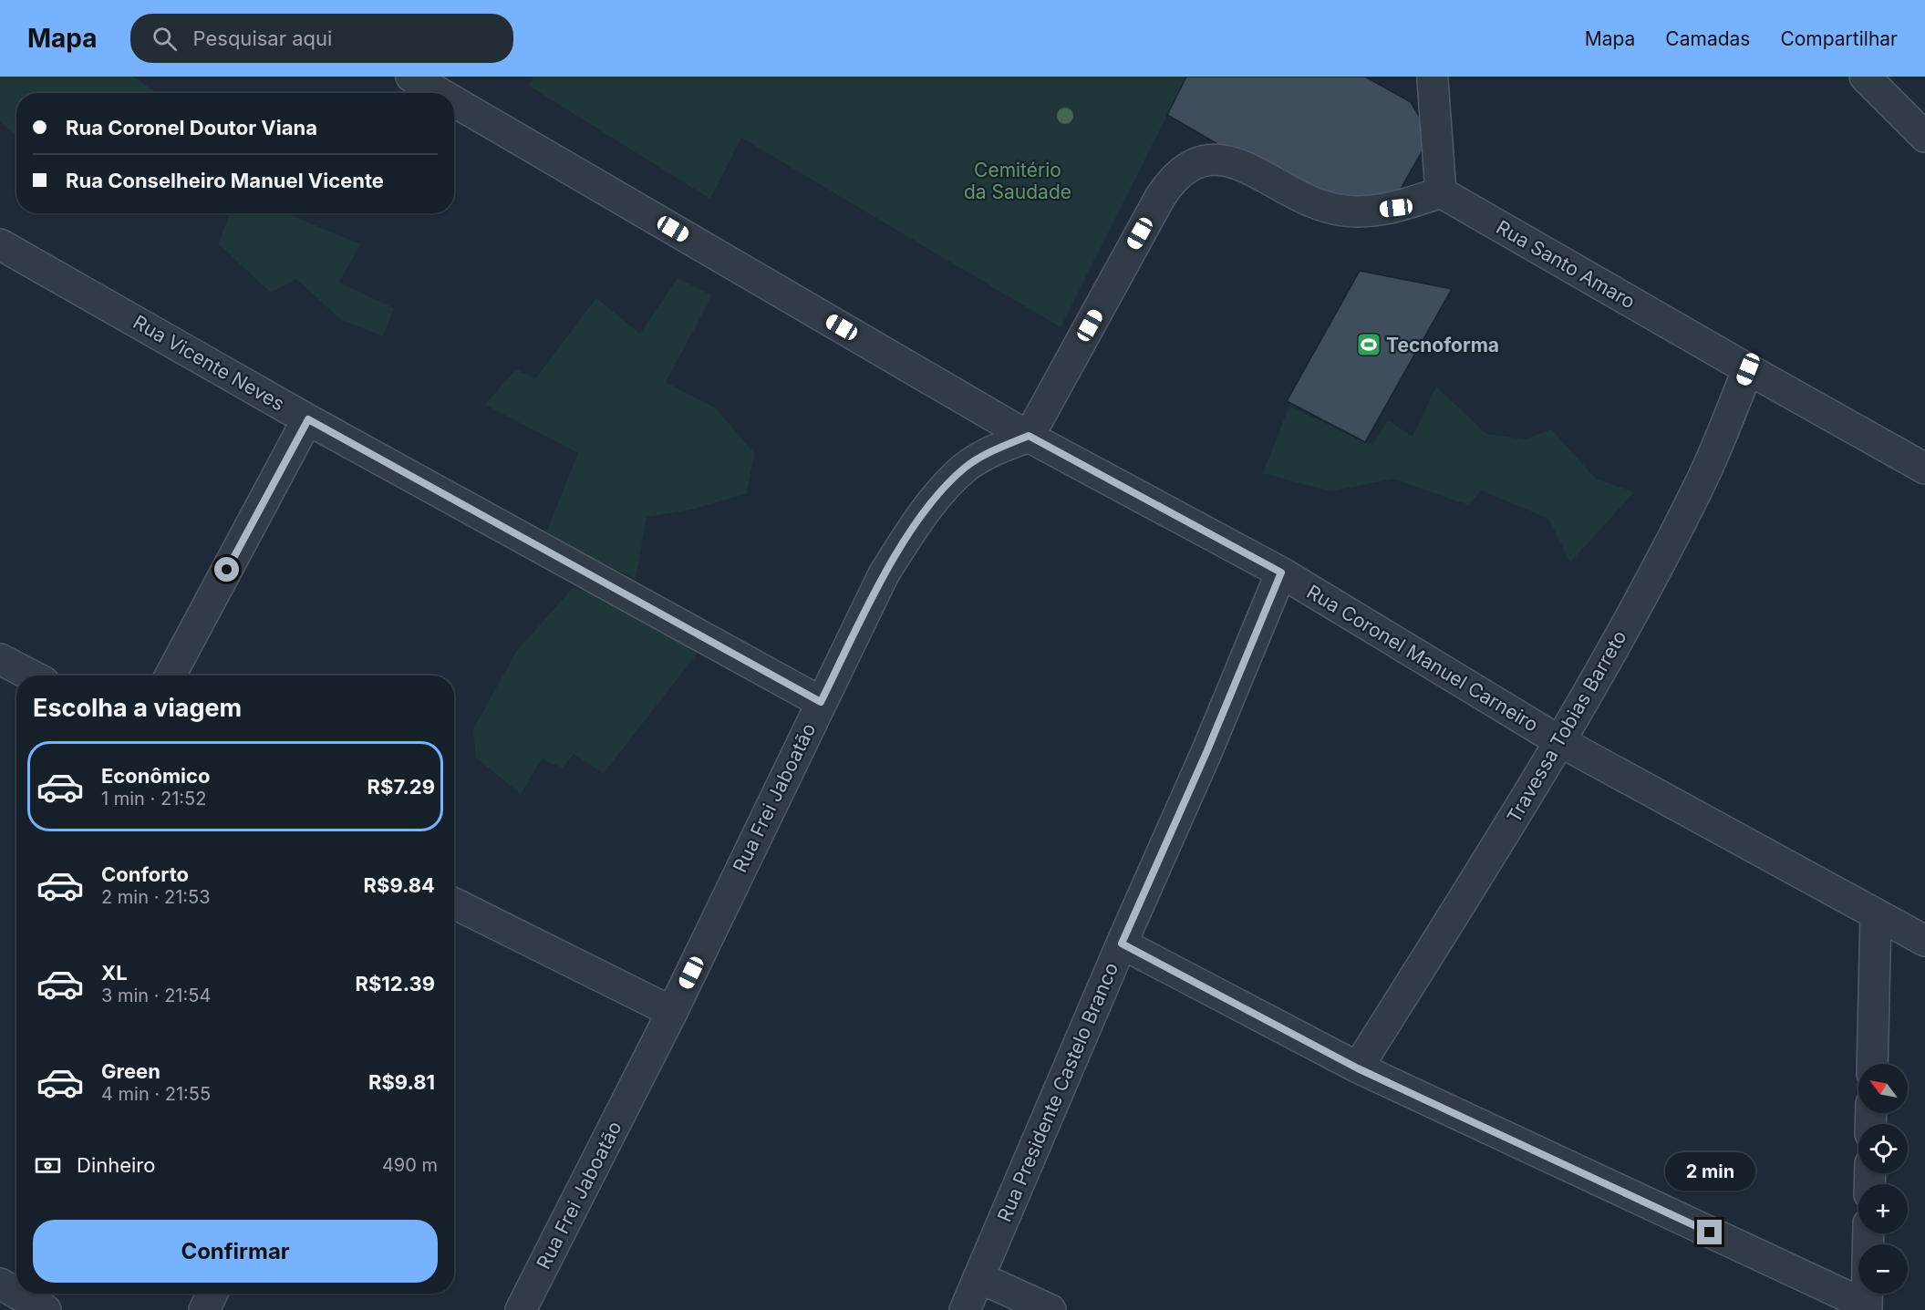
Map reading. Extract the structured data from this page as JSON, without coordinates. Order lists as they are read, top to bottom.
{
  "streets": {
    "street": [
      "Rua Santo Amaro",
      "Rua Vicente Neves",
      "Rua Coronel Manuel Carneiro",
      "Travessa Tobias Barreto",
      "Rua Frei Jaboatão",
      "Rua Presidente Castelo Branco"
    ]
  },
  "crossings": [
    ["Rua Santo Amaro", "Travessa Tobias Barreto"],
    ["Rua Vicente Neves", "Rua Frei Jaboatão"],
    ["Rua Coronel Manuel Carneiro", "Travessa Tobias Barreto"],
    ["Rua Coronel Manuel Carneiro", "Rua Frei Jaboatão"],
    ["Rua Coronel Manuel Carneiro", "Rua Presidente Castelo Branco"]
  ],
  "parks": ["Cemitério da Saudade"],
  "places": {
    "sports": ["Tecnoforma"]
  },
  "north": "top left",
  "page": {
    "header": "Mapa",
    "search": "Pesquisar aqui",
    "nav": ["Mapa", "Camadas", "Compartilhar"],
    "banner": ["Rua Coronel Doutor Viana", "Rua Conselheiro Manuel Vicente"],
    "heading": "Escolha a viagem",
    "list": [
      {
        "name": "Econômico",
        "note": "1 min · 21:52",
        "value": "R$7.29"
      },
      {
        "name": "Conforto",
        "note": "2 min · 21:53",
        "value": "R$9.84"
      },
      {
        "name": "XL",
        "note": "3 min · 21:54",
        "value": "R$12.39"
      },
      {
        "name": "Green",
        "note": "4 min · 21:55",
        "value": "R$9.81"
      }
    ],
    "map_buttons": ["+", "−"],
    "pay": ["Dinheiro", "490 m"],
    "bubble": "2 min",
    "buttons": "Confirmar"
  }
}
